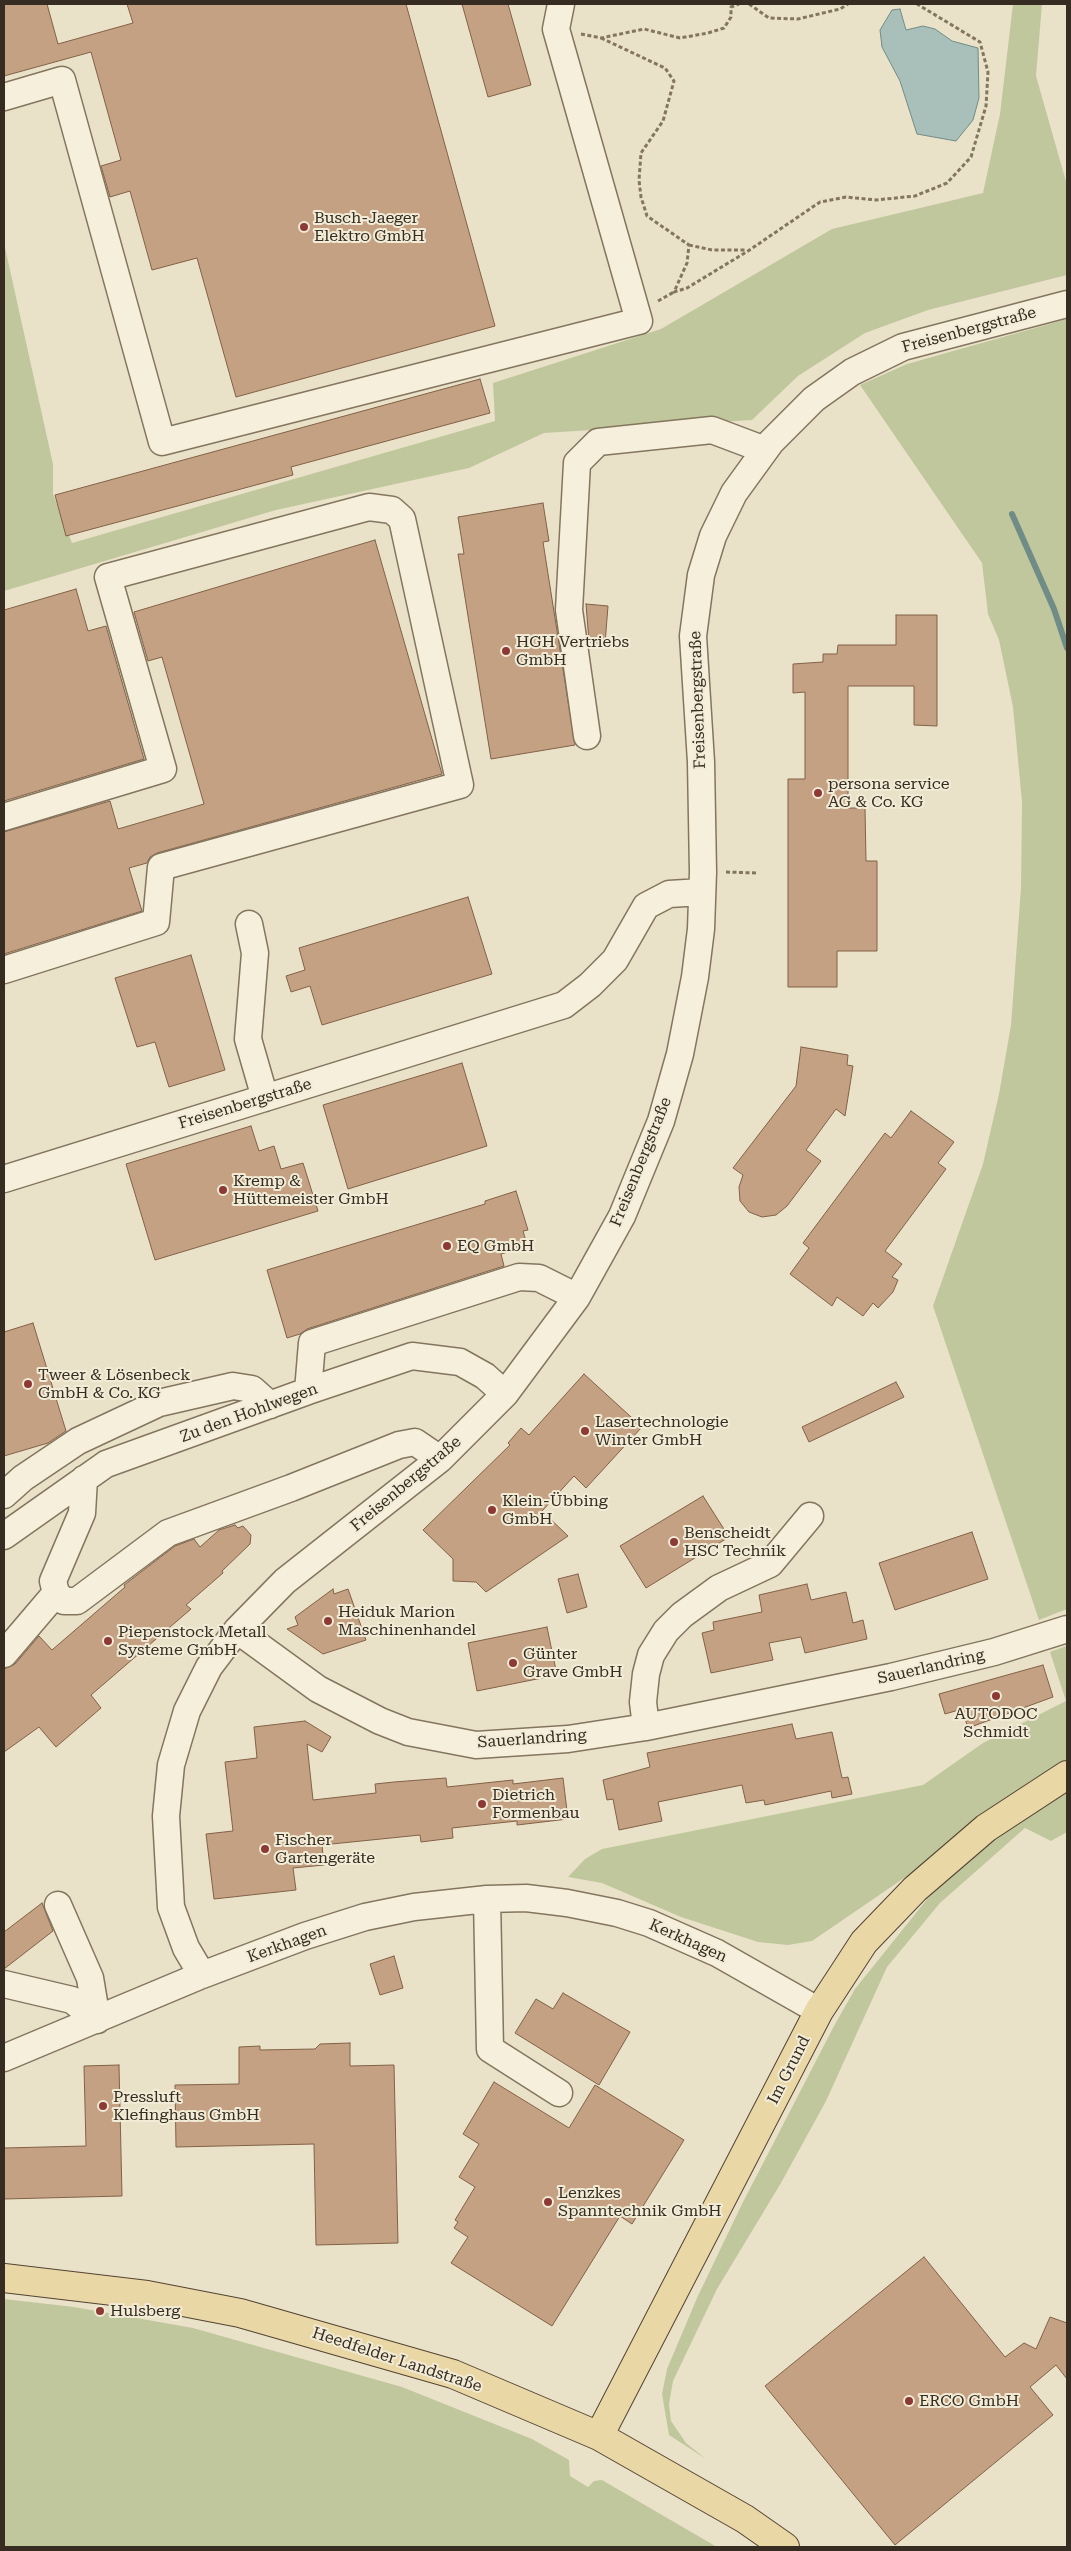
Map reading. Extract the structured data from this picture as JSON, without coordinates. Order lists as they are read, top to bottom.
{
  "streets": {
    "main road": ["Im Grund", "Heedfelder Landstraße"],
    "street": [
      "Freisenbergstraße",
      "Zu den Hohlwegen",
      "Sauerlandring",
      "Kerkhagen"
    ]
  },
  "crossings": [
    ["Freisenbergstraße", "Zu den Hohlwegen"],
    ["Freisenbergstraße", "Sauerlandring"],
    ["Freisenbergstraße", "Kerkhagen"],
    ["Kerkhagen", "Im Grund"],
    ["Im Grund", "Heedfelder Landstraße"]
  ],
  "places": [
    "Busch-Jaeger Elektro GmbH",
    "HGH Vertriebs GmbH",
    "persona service AG & Co. KG",
    "Kremp & Hüttemeister GmbH",
    "EQ GmbH",
    "Tweer & Lösenbeck GmbH & Co. KG",
    "Lasertechnologie Winter GmbH",
    "Klein-Übbing GmbH",
    "Benscheidt HSC Technik",
    "Heiduk Marion Maschinenhandel",
    "Piepenstock Metall Systeme GmbH",
    "Günter Grave GmbH",
    "AUTODOC Schmidt",
    "Dietrich Formenbau",
    "Fischer Gartengeräte",
    "Pressluft Klefinghaus GmbH",
    "Lenzkes Spanntechnik GmbH",
    "Hulsberg",
    "ERCO GmbH"
  ]
}
